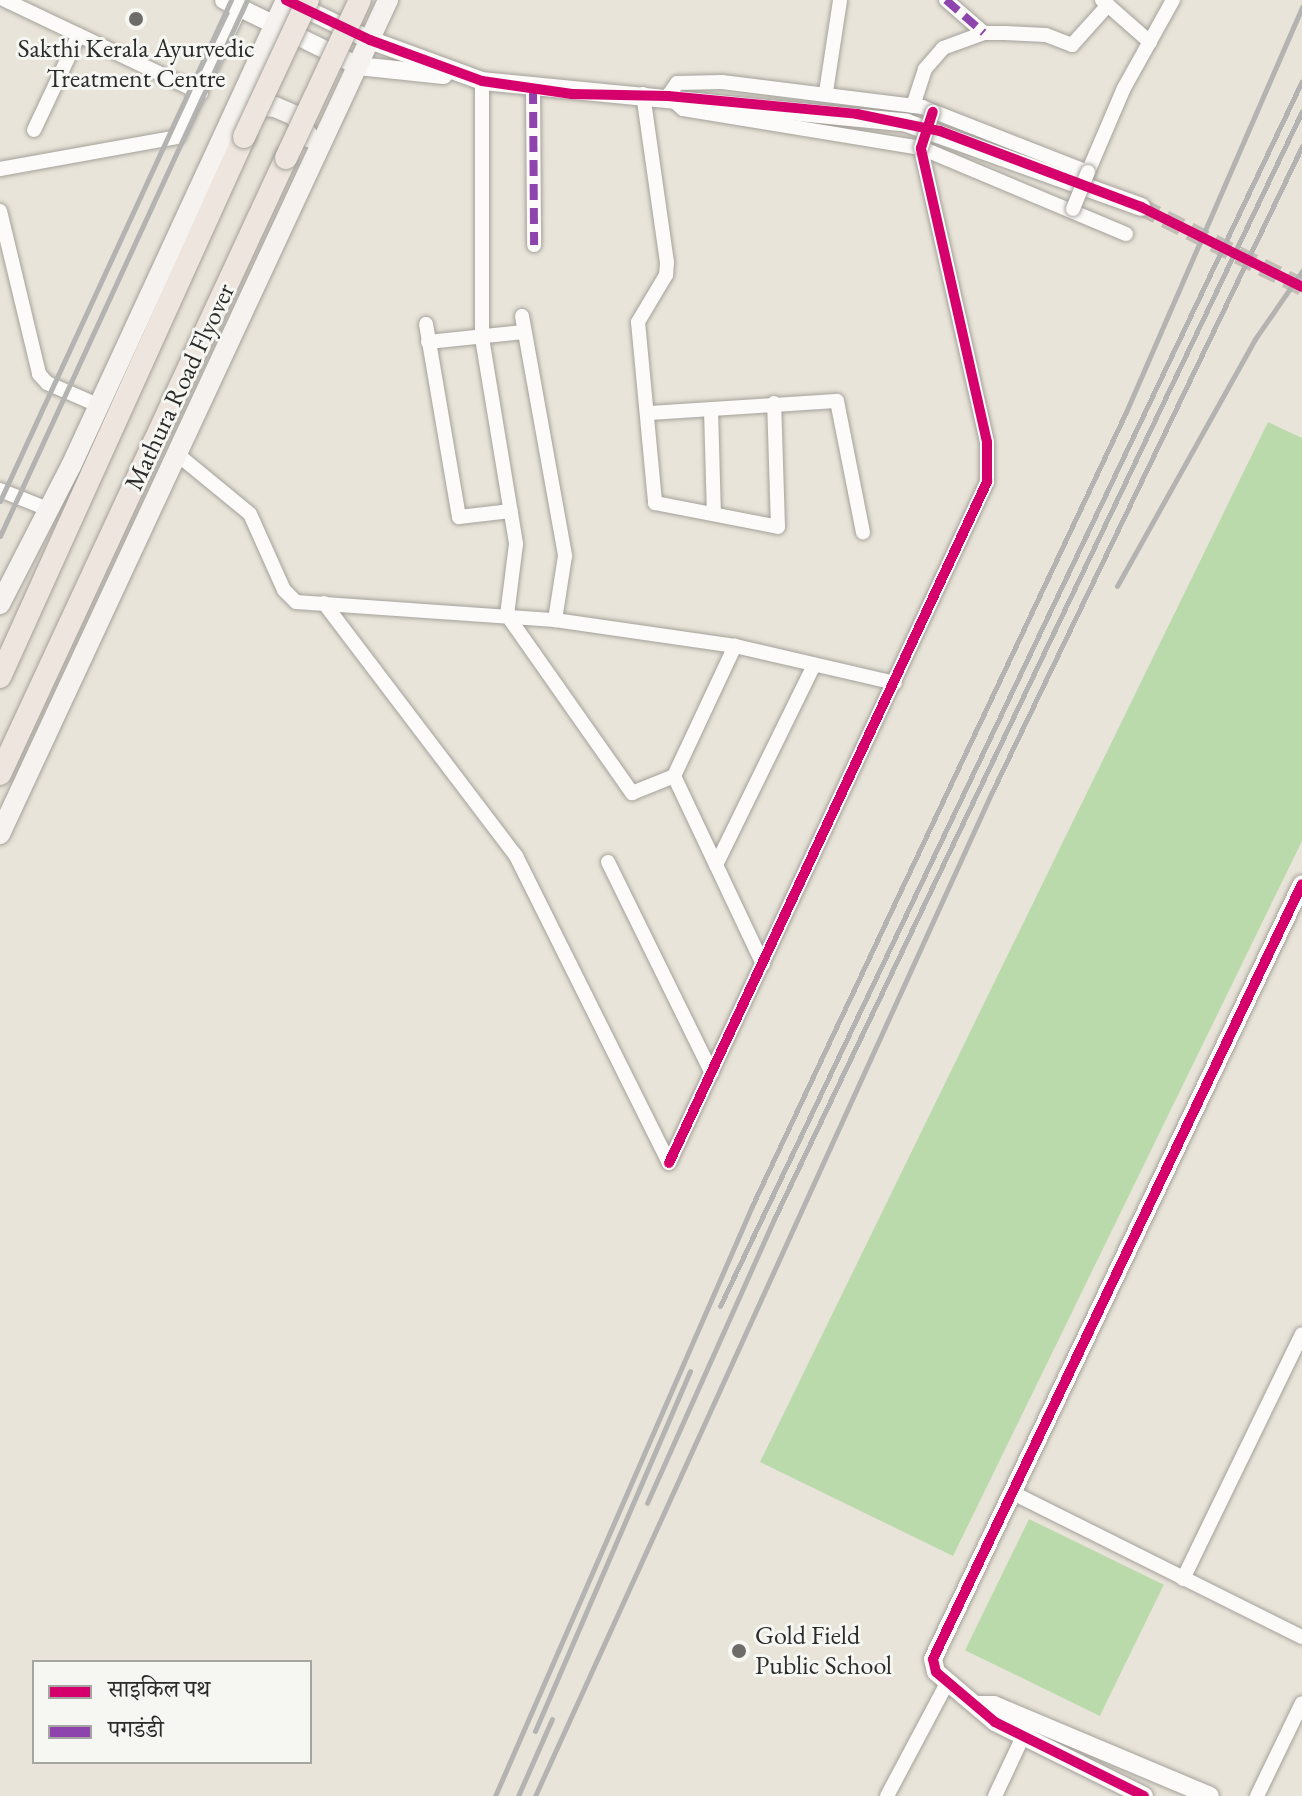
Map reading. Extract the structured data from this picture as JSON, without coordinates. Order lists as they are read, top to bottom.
{
  "streets": {
    "highway": ["Mathura Road Flyover"]
  },
  "places": ["Sakthi Kerala Ayurvedic Treatment Centre", "Gold Field Public School"],
  "legend": ["साइकिल पथ", "पगडंडी"]
}
